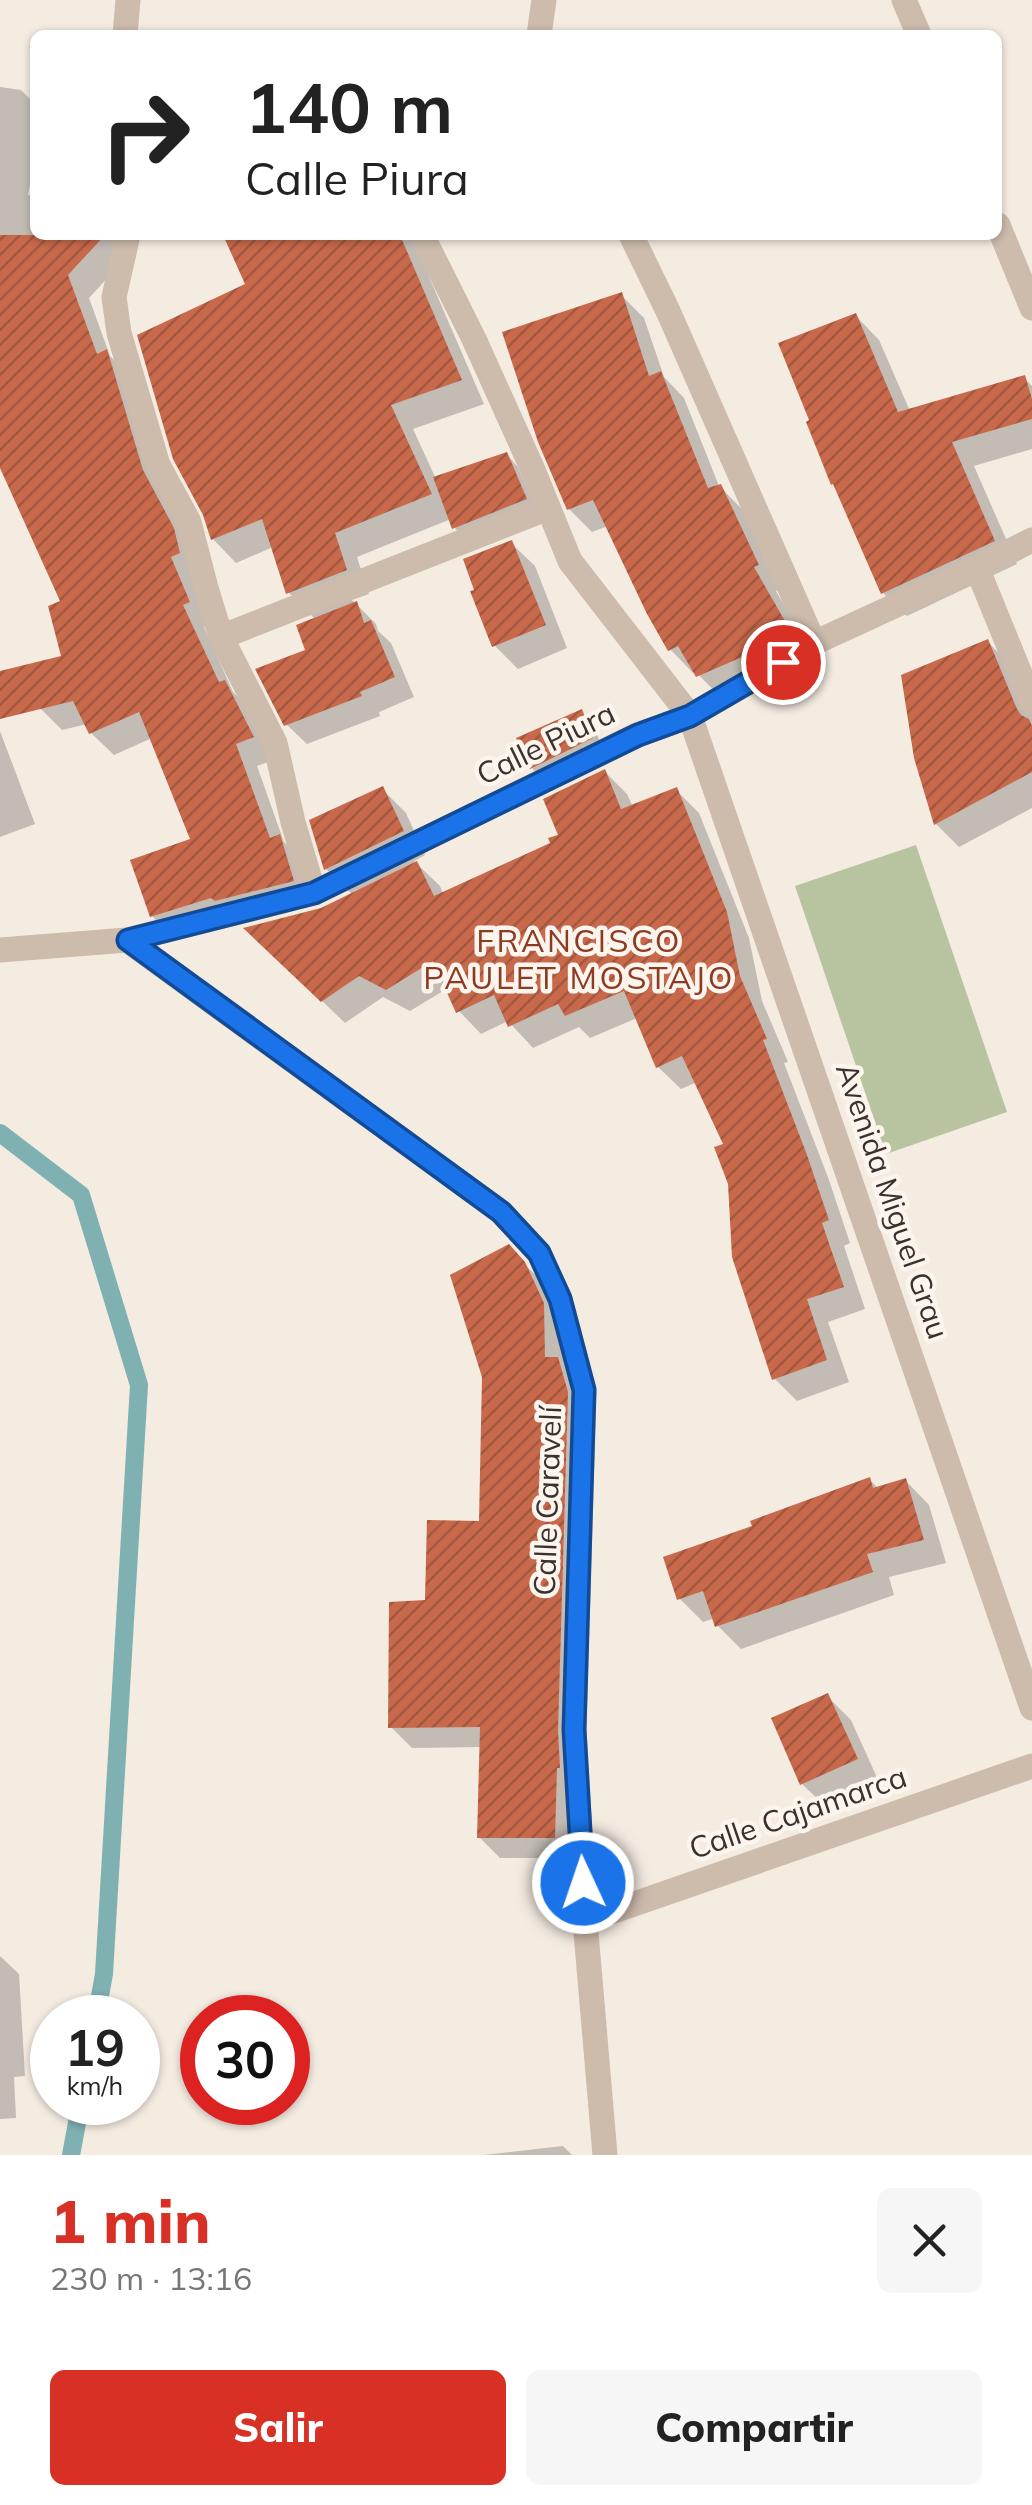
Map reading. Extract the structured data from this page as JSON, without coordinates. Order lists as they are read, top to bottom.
{
  "streets": {
    "street": [
      "Calle Piura",
      "Avenida Miguel Grau",
      "Calle Caravelí",
      "Calle Cajamarca"
    ]
  },
  "crossings": [
    ["Calle Piura", "Avenida Miguel Grau"],
    ["Calle Piura", "Calle Caravelí"],
    ["Calle Caravelí", "Calle Cajamarca"]
  ],
  "districts": ["FRANCISCO PAULET MOSTAJO"],
  "page": {
    "turn": ["140 m", "Calle Piura"],
    "speed": "19 km/h",
    "limit": "30",
    "heading": ["1 min", "230 m · 13:16"],
    "buttons": ["Salir", "Compartir"]
  }
}
